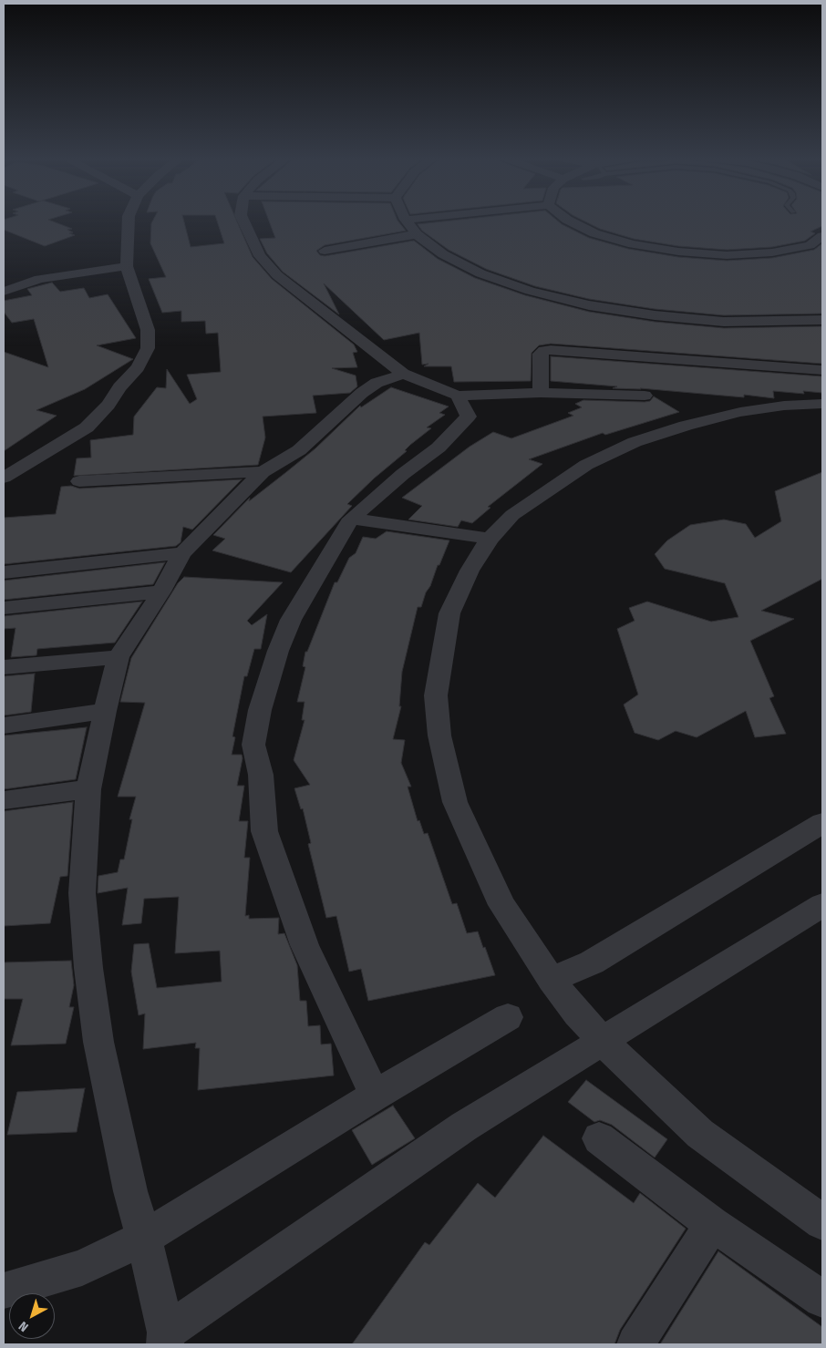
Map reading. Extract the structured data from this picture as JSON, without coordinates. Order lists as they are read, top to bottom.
{
  "north": "bottom left"
}
